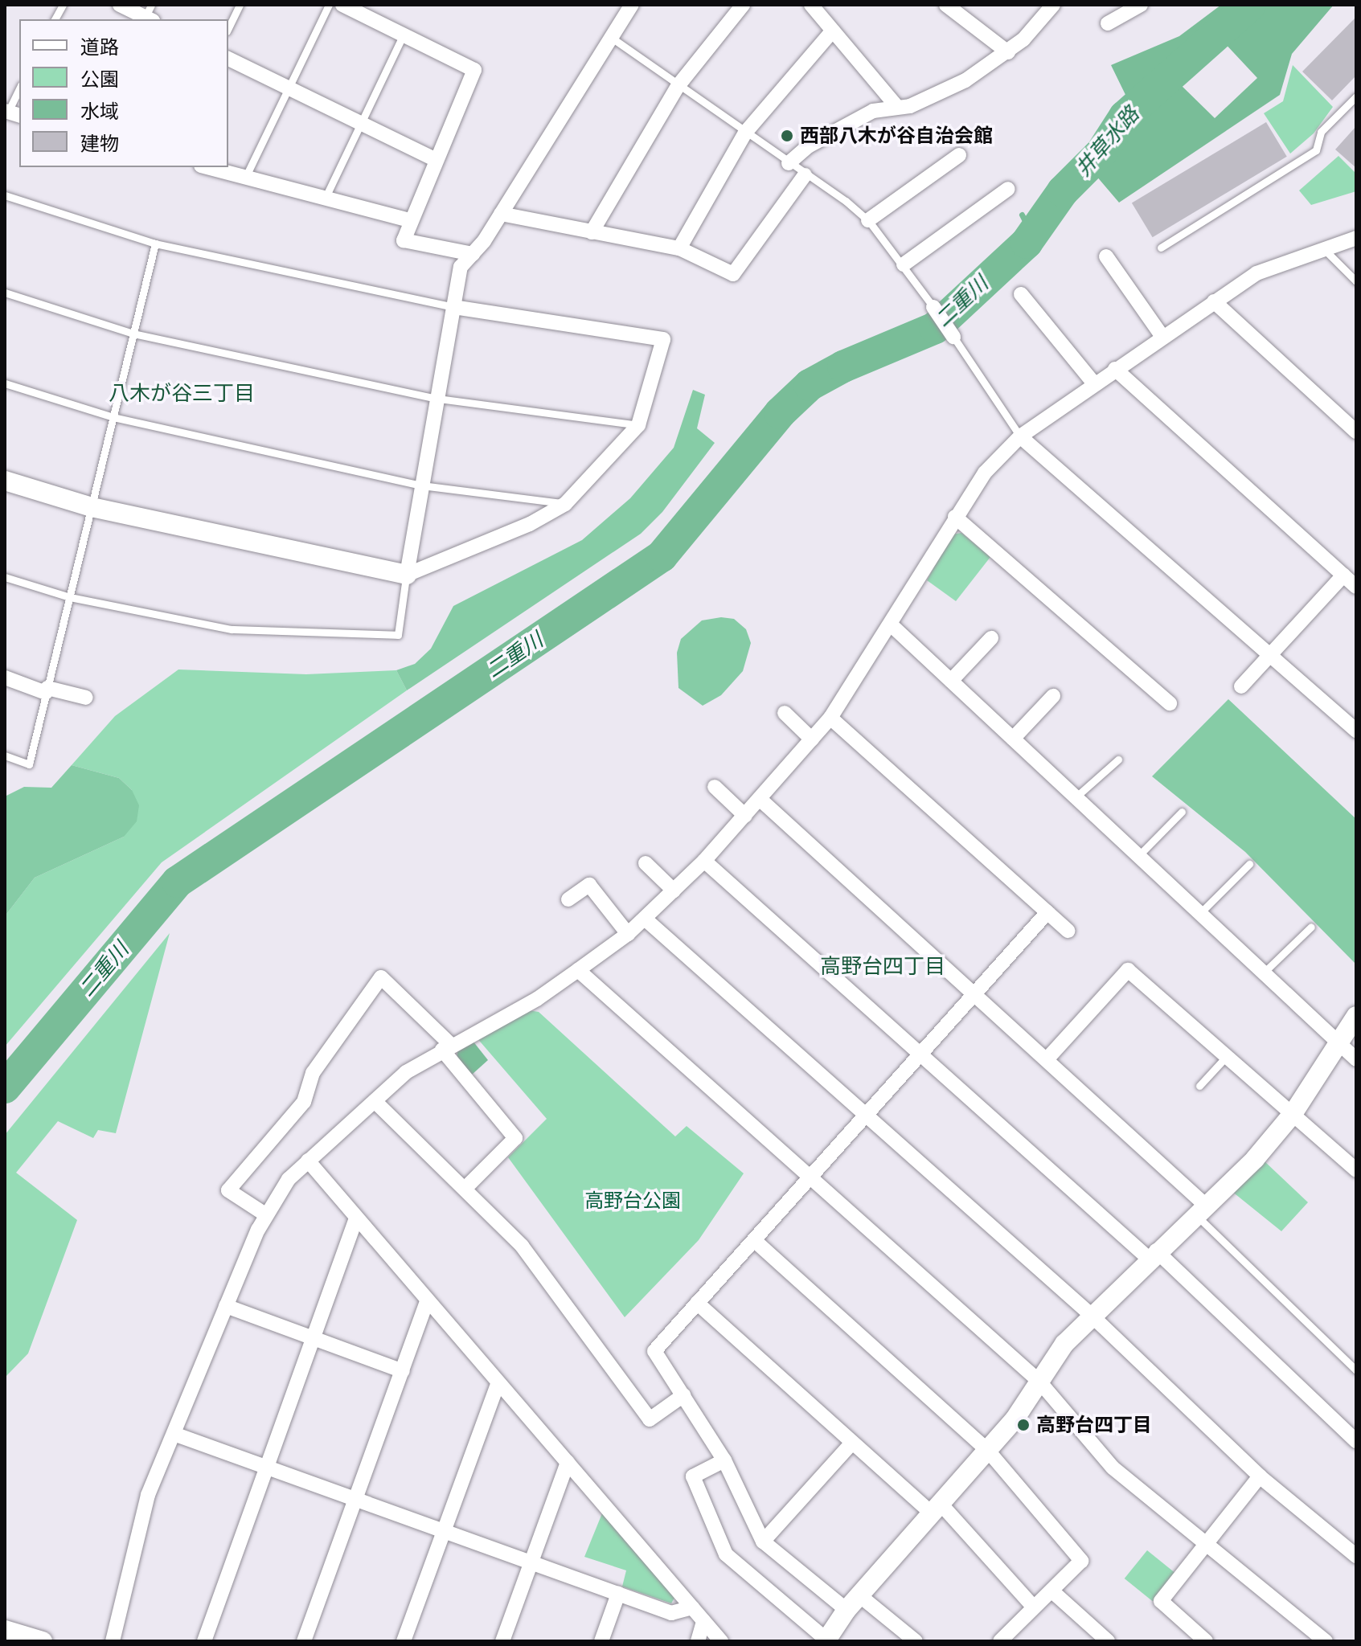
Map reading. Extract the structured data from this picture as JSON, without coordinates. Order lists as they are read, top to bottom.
{
  "districts": ["八木が谷三丁目", "高野台四丁目"],
  "water": ["井草水路", "二重川"],
  "parks": ["高野台公園"],
  "places": ["西部八木が谷自治会館", "高野台四丁目"],
  "legend": [
    "道路",
    "公園",
    "水域",
    "建物"
  ]
}
